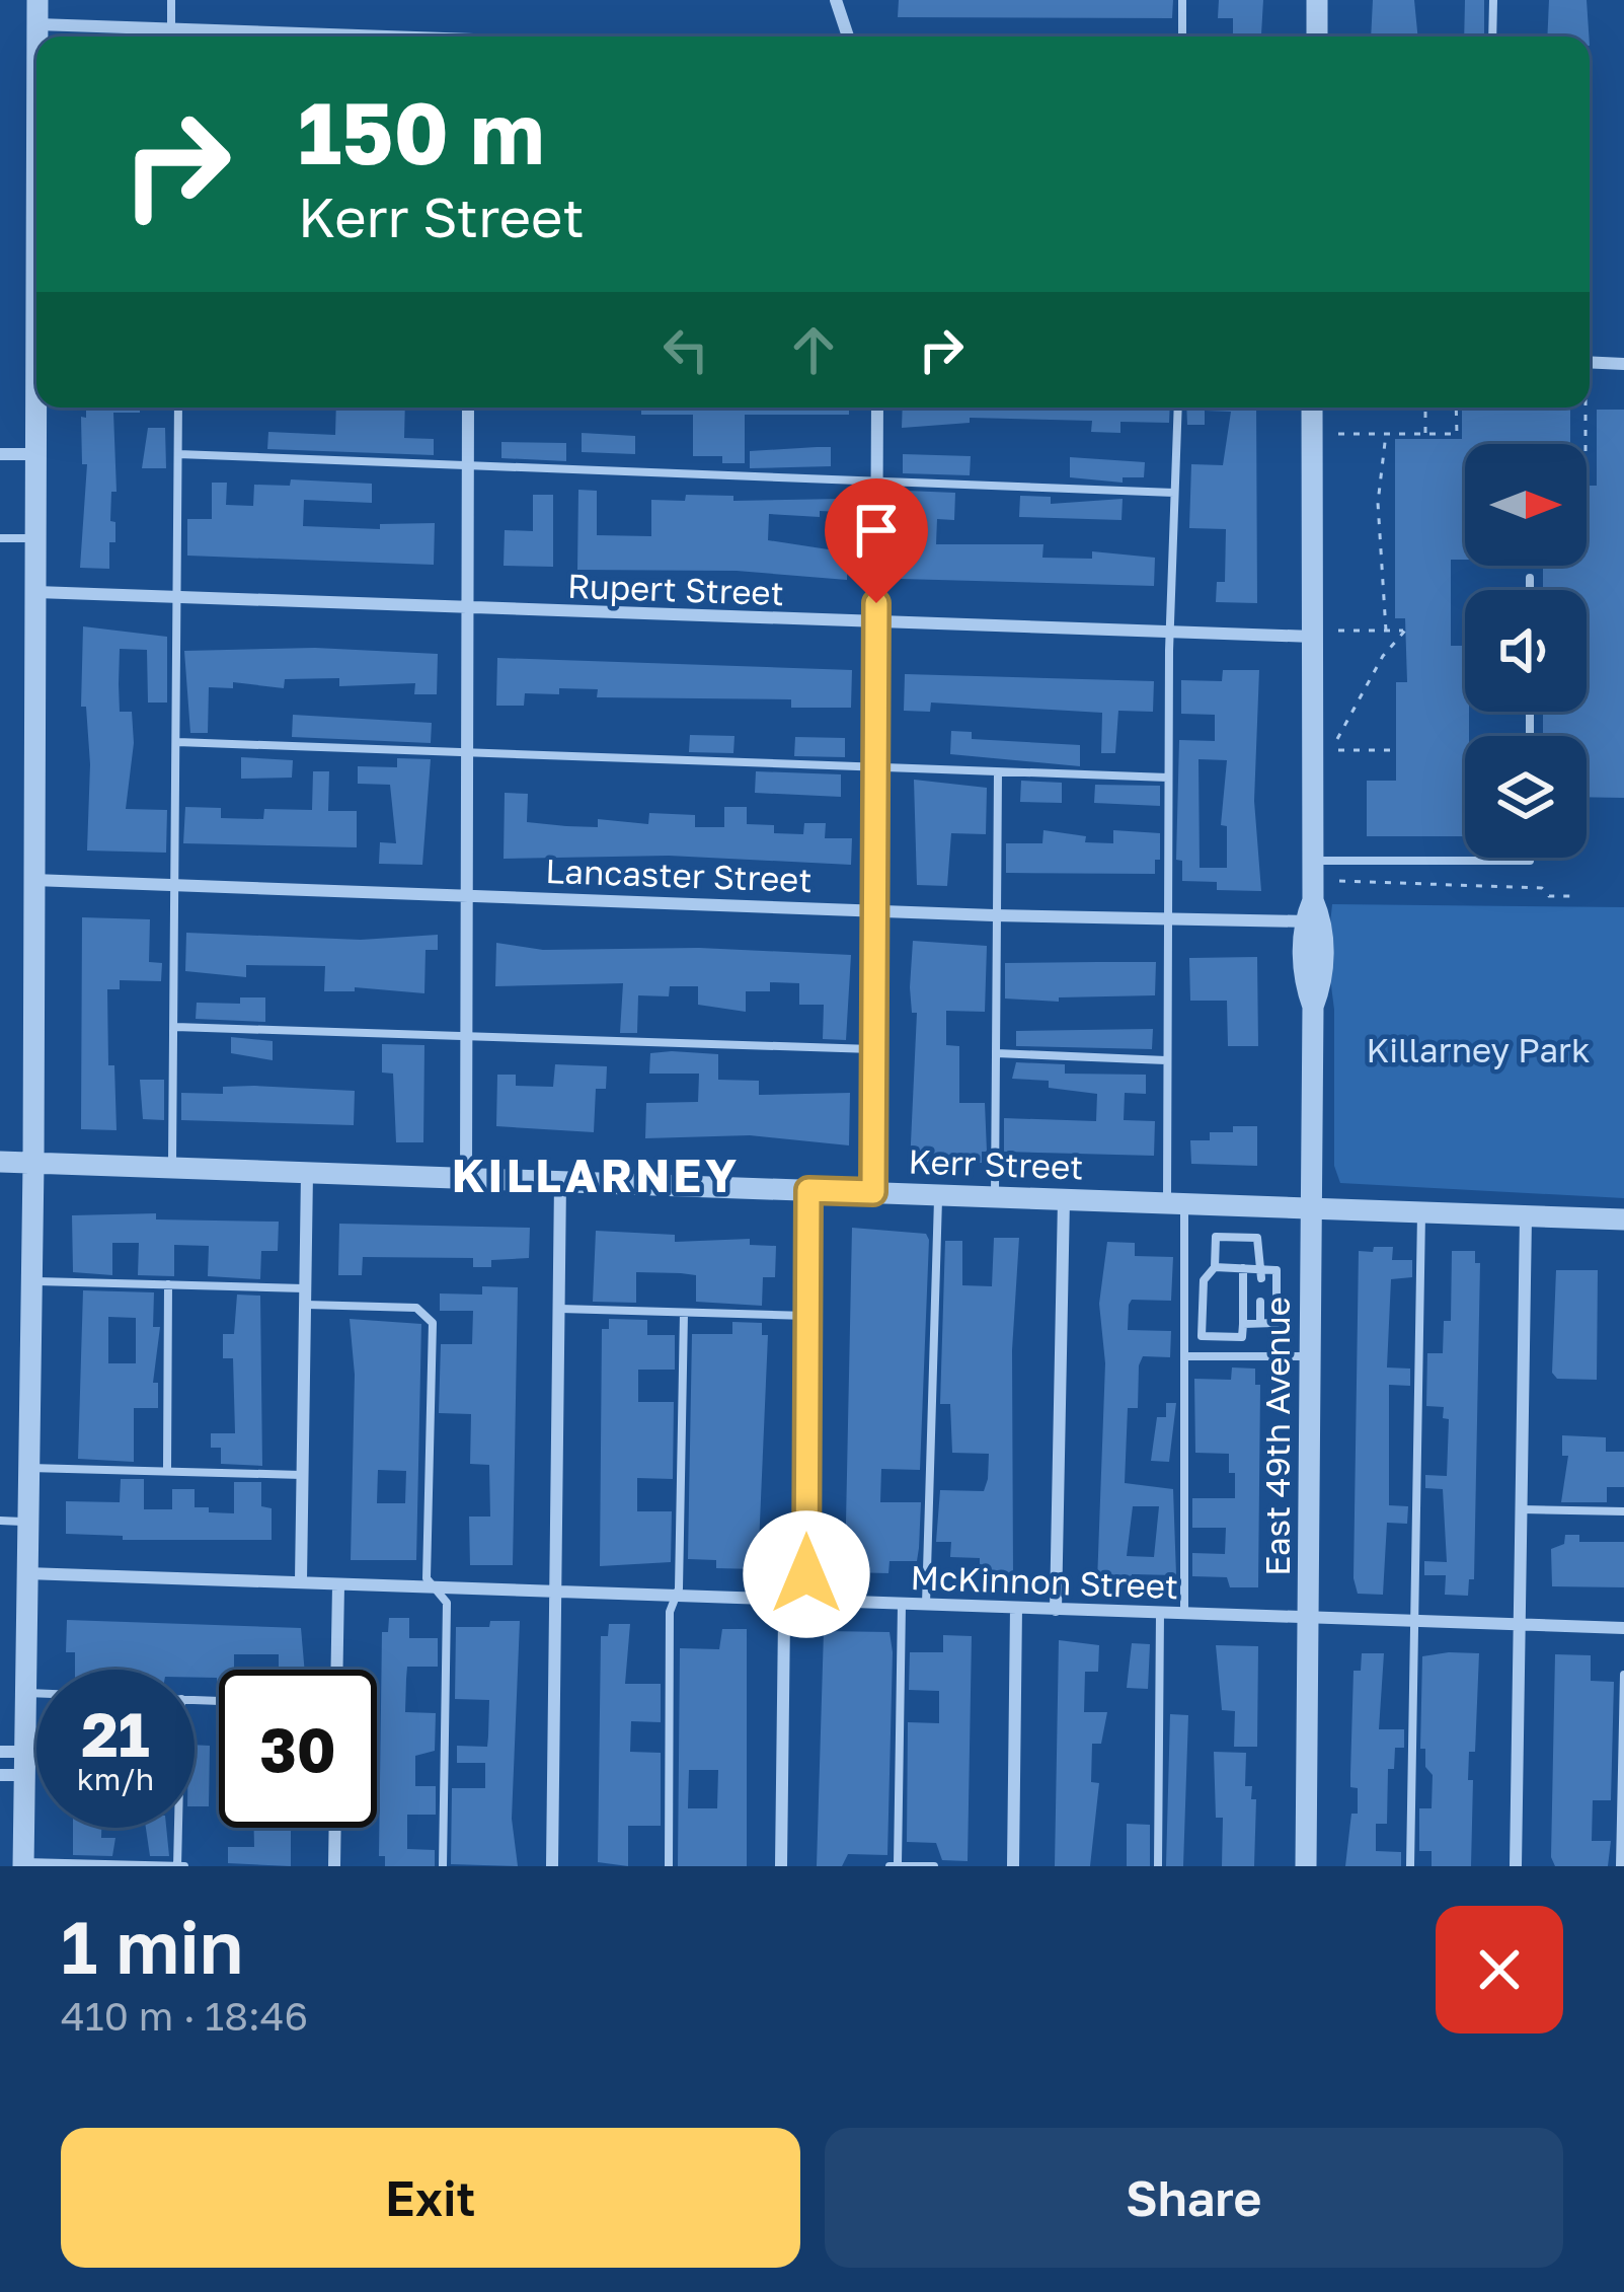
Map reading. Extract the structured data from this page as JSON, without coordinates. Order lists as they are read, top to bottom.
{
  "streets": {
    "street": [
      "Rupert Street",
      "Lancaster Street",
      "Kerr Street",
      "East 49th Avenue",
      "McKinnon Street"
    ]
  },
  "crossings": [
    ["Rupert Street", "East 49th Avenue"],
    ["Lancaster Street", "East 49th Avenue"],
    ["Kerr Street", "East 49th Avenue"],
    ["East 49th Avenue", "McKinnon Street"]
  ],
  "districts": ["KILLARNEY"],
  "parks": ["Killarney Park"],
  "north": "right",
  "page": {
    "turn": ["150 m", "Kerr Street"],
    "speed": "21 km/h",
    "limit": "30",
    "heading": ["1 min", "410 m · 18:46"],
    "buttons": ["Exit", "Share"]
  }
}
